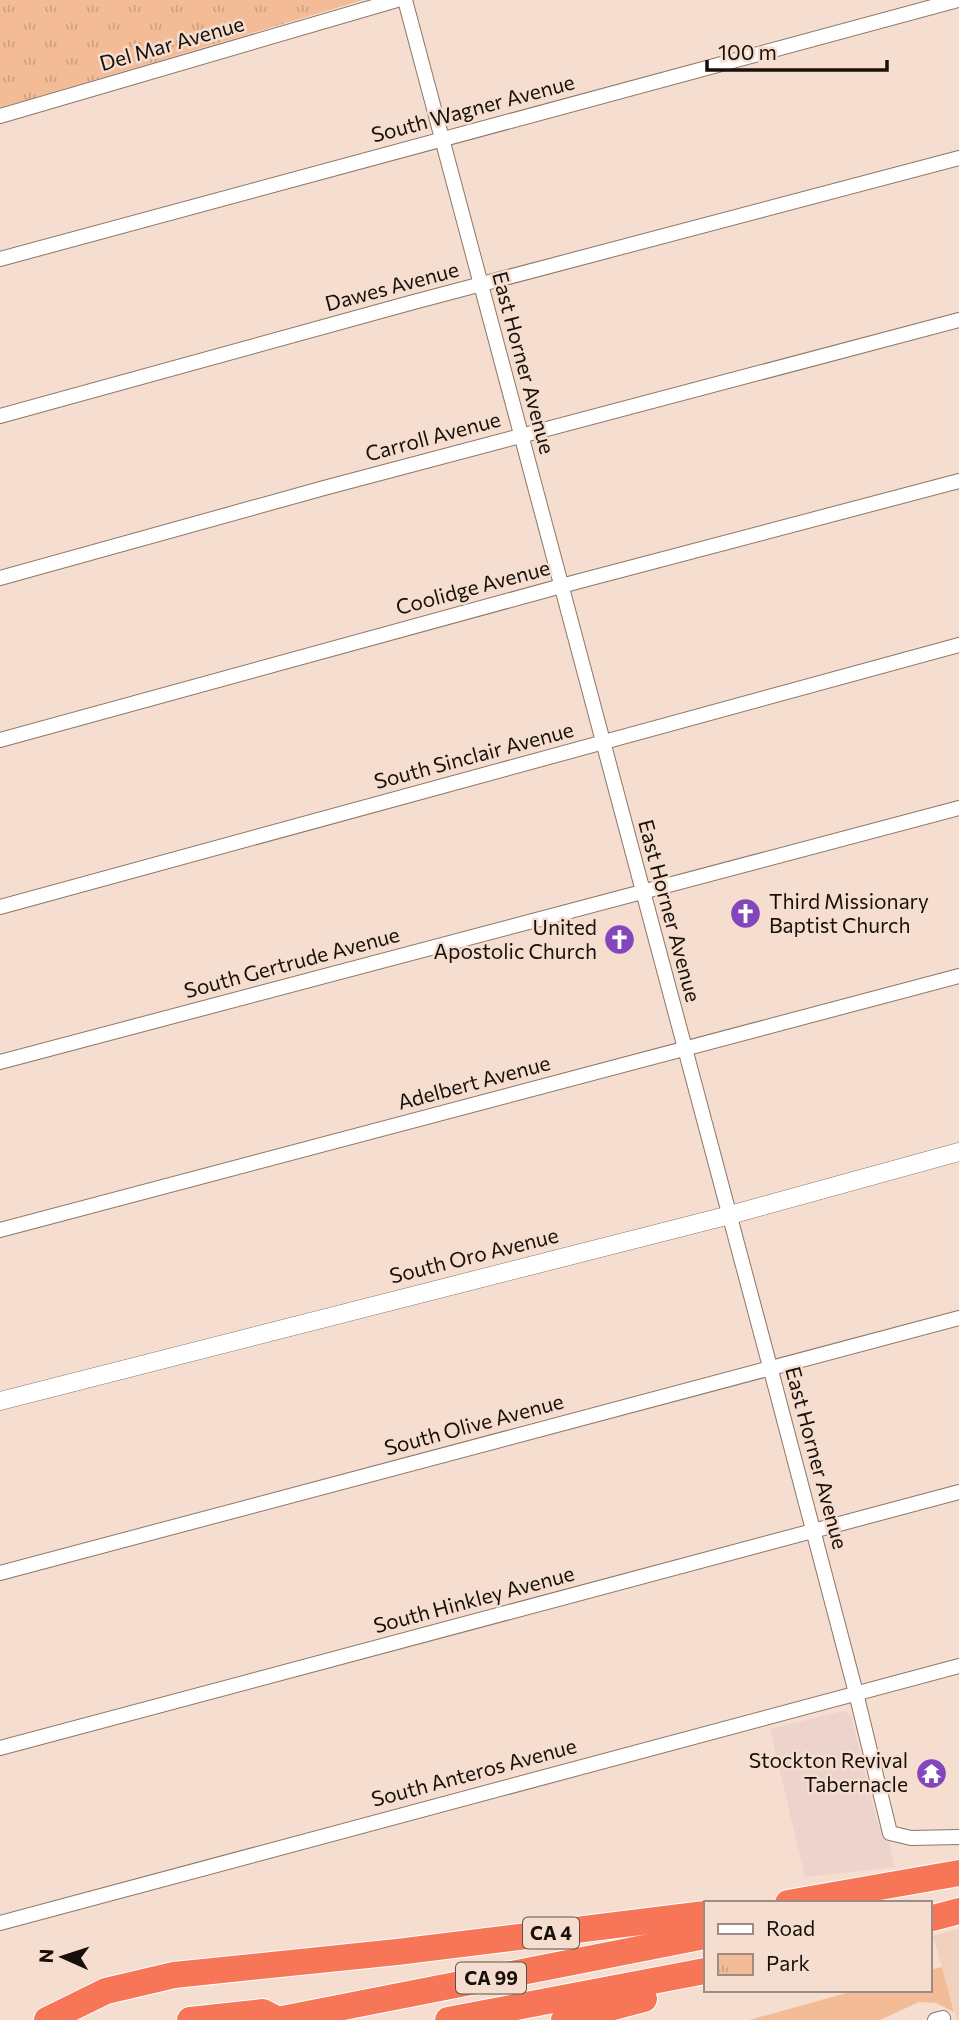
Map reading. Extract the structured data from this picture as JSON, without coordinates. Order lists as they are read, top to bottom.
{
  "streets": {
    "highway": ["CA 4", "CA 99"],
    "street": [
      "Del Mar Avenue",
      "South Wagner Avenue",
      "Dawes Avenue",
      "East Horner Avenue",
      "Carroll Avenue",
      "Coolidge Avenue",
      "South Sinclair Avenue",
      "South Gertrude Avenue",
      "Adelbert Avenue",
      "South Oro Avenue",
      "South Olive Avenue",
      "South Hinkley Avenue",
      "South Anteros Avenue"
    ]
  },
  "crossings": [
    ["South Wagner Avenue", "East Horner Avenue"],
    ["Dawes Avenue", "East Horner Avenue"],
    ["East Horner Avenue", "Carroll Avenue"],
    ["East Horner Avenue", "Coolidge Avenue"],
    ["East Horner Avenue", "South Sinclair Avenue"],
    ["East Horner Avenue", "South Gertrude Avenue"],
    ["East Horner Avenue", "Adelbert Avenue"],
    ["East Horner Avenue", "South Oro Avenue"],
    ["East Horner Avenue", "South Olive Avenue"],
    ["East Horner Avenue", "South Hinkley Avenue"],
    ["East Horner Avenue", "South Anteros Avenue"]
  ],
  "places": {
    "church": ["Third Missionary Baptist Church", "United Apostolic Church"],
    "temple": ["Stockton Revival Tabernacle"]
  },
  "legend": ["Road", "Park"],
  "scale_bar": "100 m",
  "north": "left"
}
